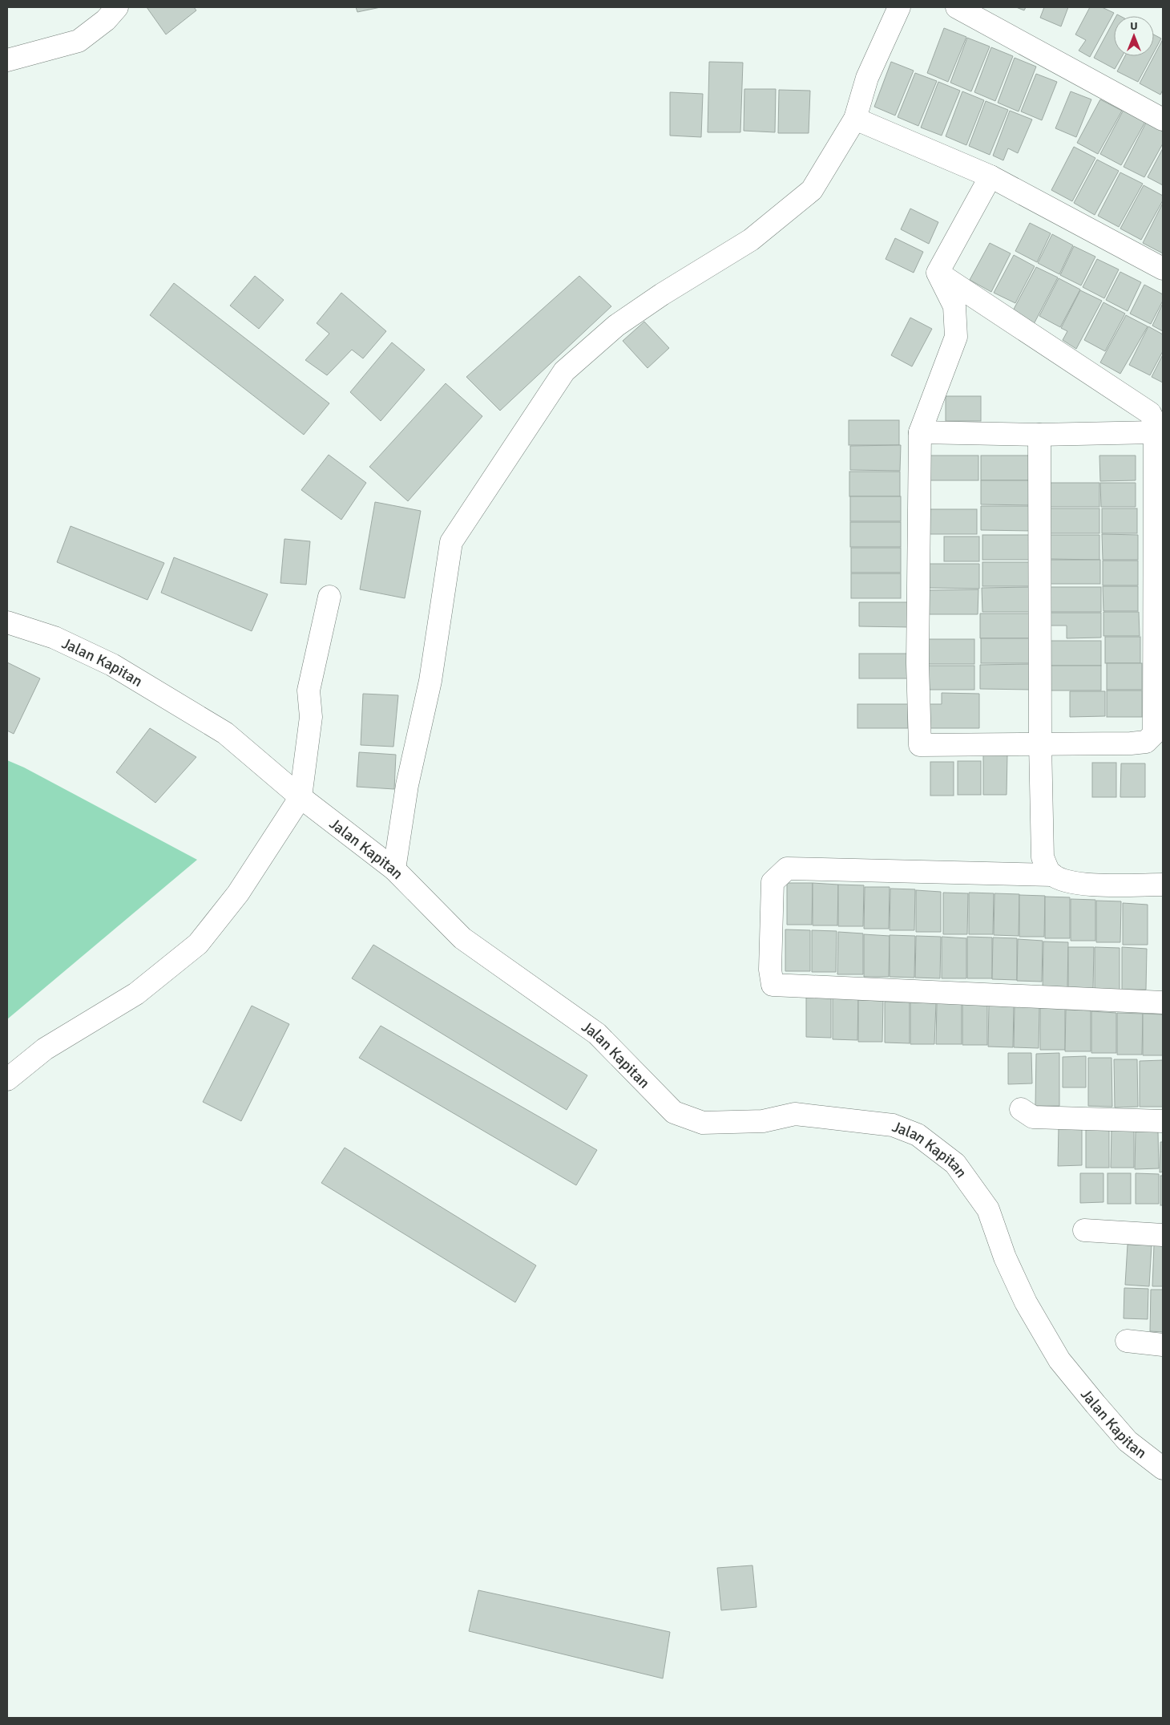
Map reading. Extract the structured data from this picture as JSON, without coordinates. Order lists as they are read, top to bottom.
{
  "streets": {
    "street": ["Jalan Kapitan"]
  },
  "north": "top"
}
